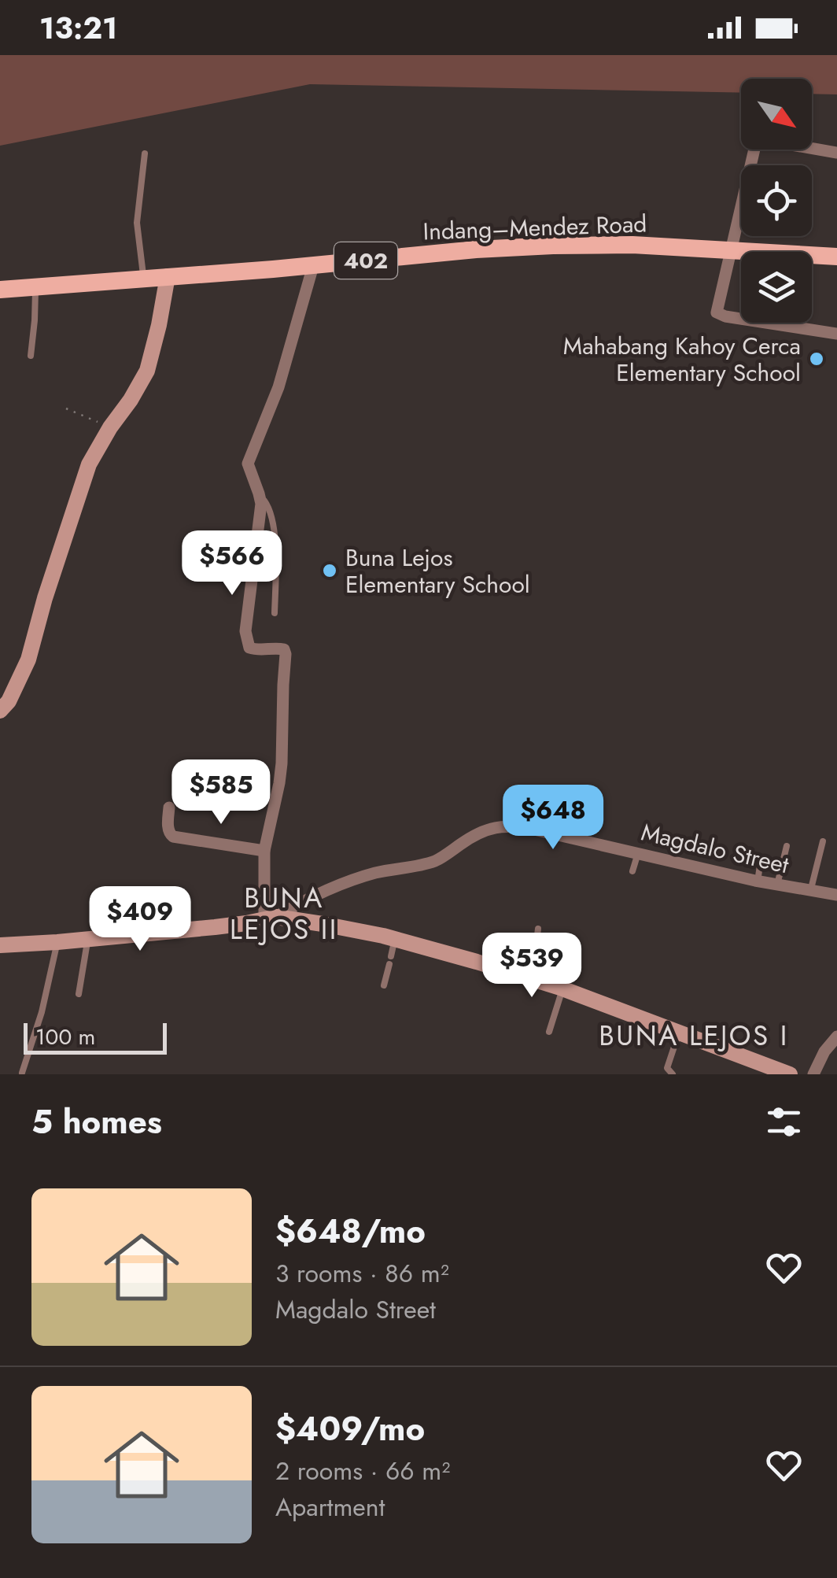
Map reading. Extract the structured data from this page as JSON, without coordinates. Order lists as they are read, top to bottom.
{
  "streets": {
    "main road": ["Indang–Mendez Road", "402"],
    "street": ["Magdalo Street"]
  },
  "districts": ["BUNA LEJOS II", "BUNA LEJOS I"],
  "places": ["Mahabang Kahoy Cerca Elementary School", "Buna Lejos Elementary School"],
  "scale_bar": "100 m",
  "north": "bottom right",
  "page": {
    "status": "13:21",
    "price": [
      "$566",
      "$585",
      "$648",
      "$409",
      "$539"
    ],
    "scale": "100 m",
    "heading": "5 homes",
    "list": [
      {
        "name": "$648/mo",
        "note": "3 rooms · 86 m² · Magdalo Street"
      },
      {
        "name": "$409/mo",
        "note": "2 rooms · 66 m² · Apartment"
      }
    ]
  }
}
